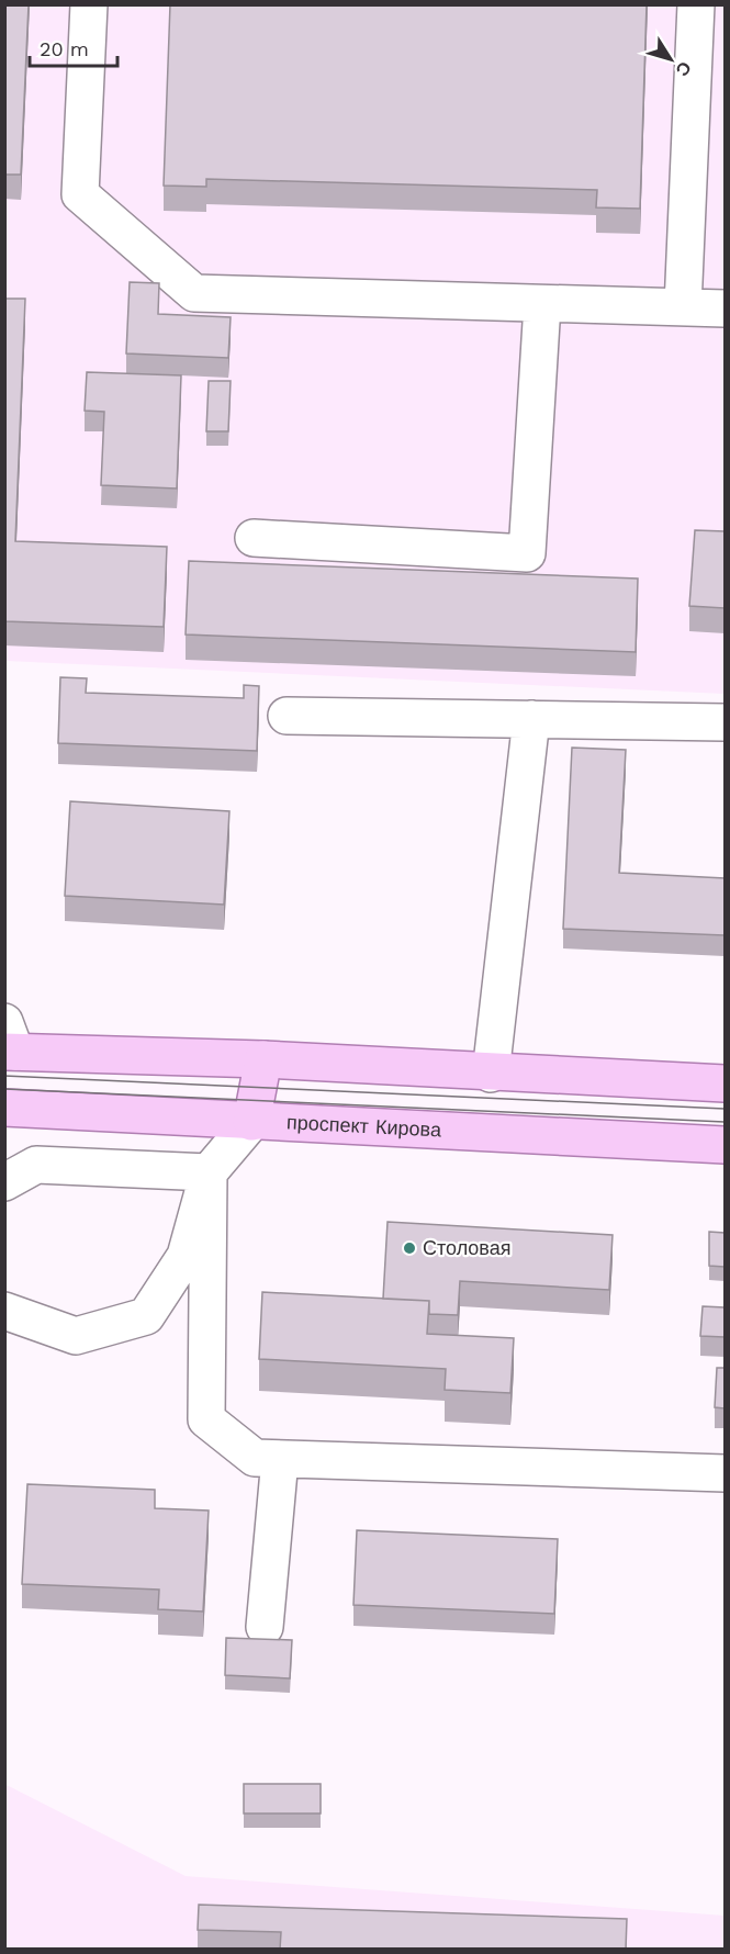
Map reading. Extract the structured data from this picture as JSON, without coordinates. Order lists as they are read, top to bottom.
{
  "streets": {
    "main road": ["проспект Кирова"]
  },
  "places": ["Столовая"],
  "scale_bar": "20 m",
  "north": "bottom right"
}
